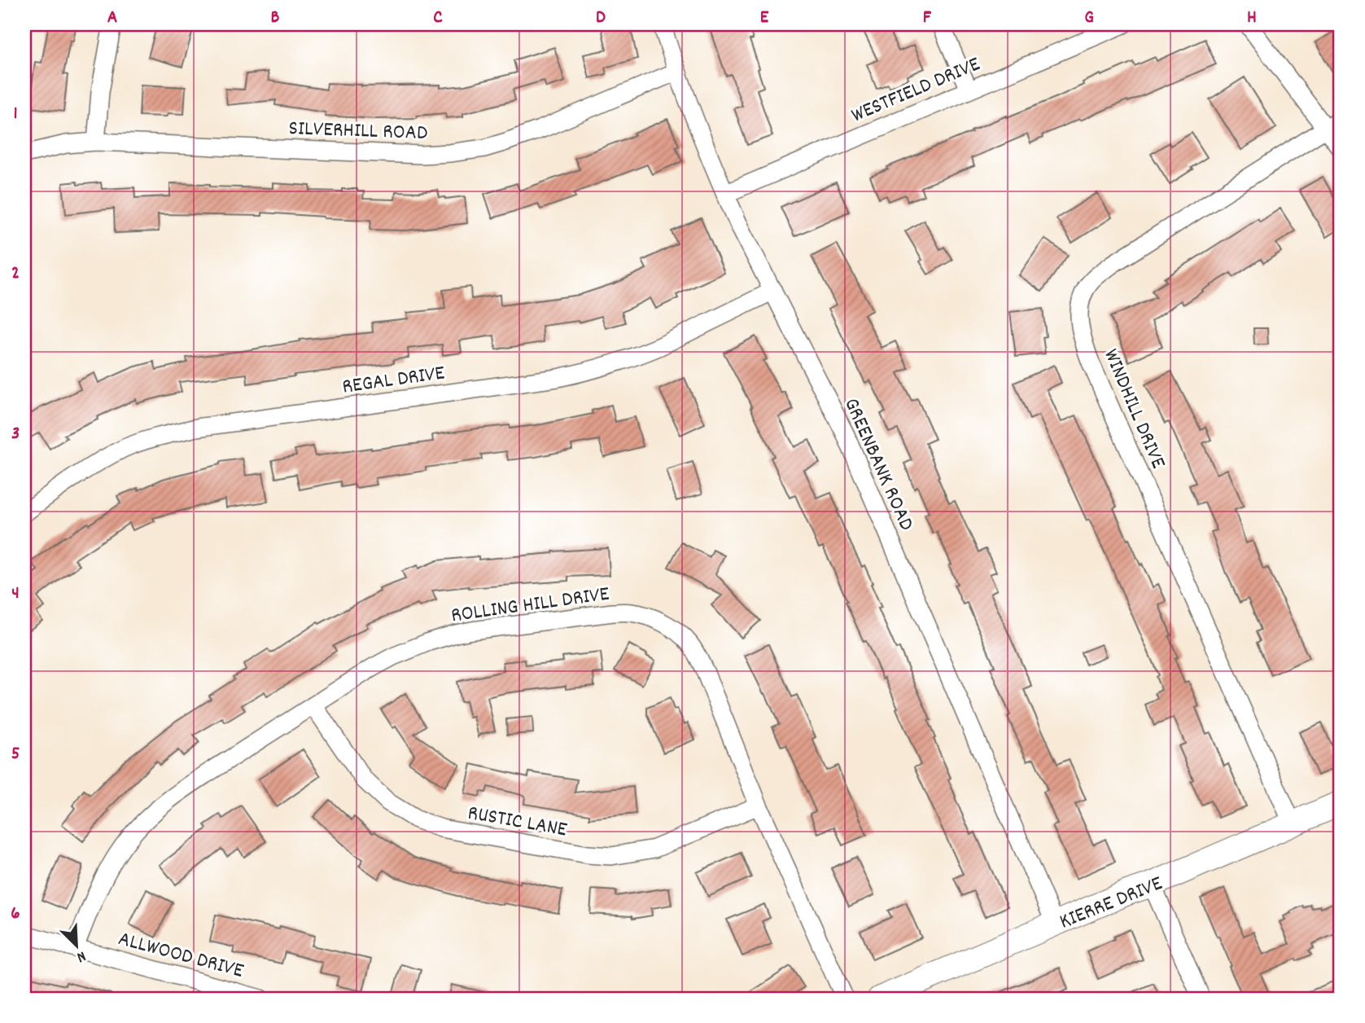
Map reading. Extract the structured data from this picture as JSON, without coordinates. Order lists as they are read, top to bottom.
{
  "streets": {
    "street": [
      "WESTFIELD DRIVE",
      "SILVERHILL ROAD",
      "REGAL DRIVE",
      "WINDHILL DRIVE",
      "GREENBANK ROAD",
      "ROLLING HILL DRIVE",
      "RUSTIC LANE",
      "KIERRE DRIVE",
      "ALLWOOD DRIVE"
    ]
  },
  "crossings": [
    ["WESTFIELD DRIVE", "GREENBANK ROAD"],
    ["SILVERHILL ROAD", "GREENBANK ROAD"],
    ["REGAL DRIVE", "GREENBANK ROAD"],
    ["WINDHILL DRIVE", "KIERRE DRIVE"],
    ["GREENBANK ROAD", "KIERRE DRIVE"],
    ["ROLLING HILL DRIVE", "RUSTIC LANE"],
    ["ROLLING HILL DRIVE", "ALLWOOD DRIVE"]
  ],
  "north": "bottom right",
  "grid": {
    "columns": [
      "A",
      "B",
      "C",
      "D",
      "E",
      "F",
      "G",
      "H"
    ],
    "rows": [
      "1",
      "2",
      "3",
      "4",
      "5",
      "6"
    ]
  }
}
